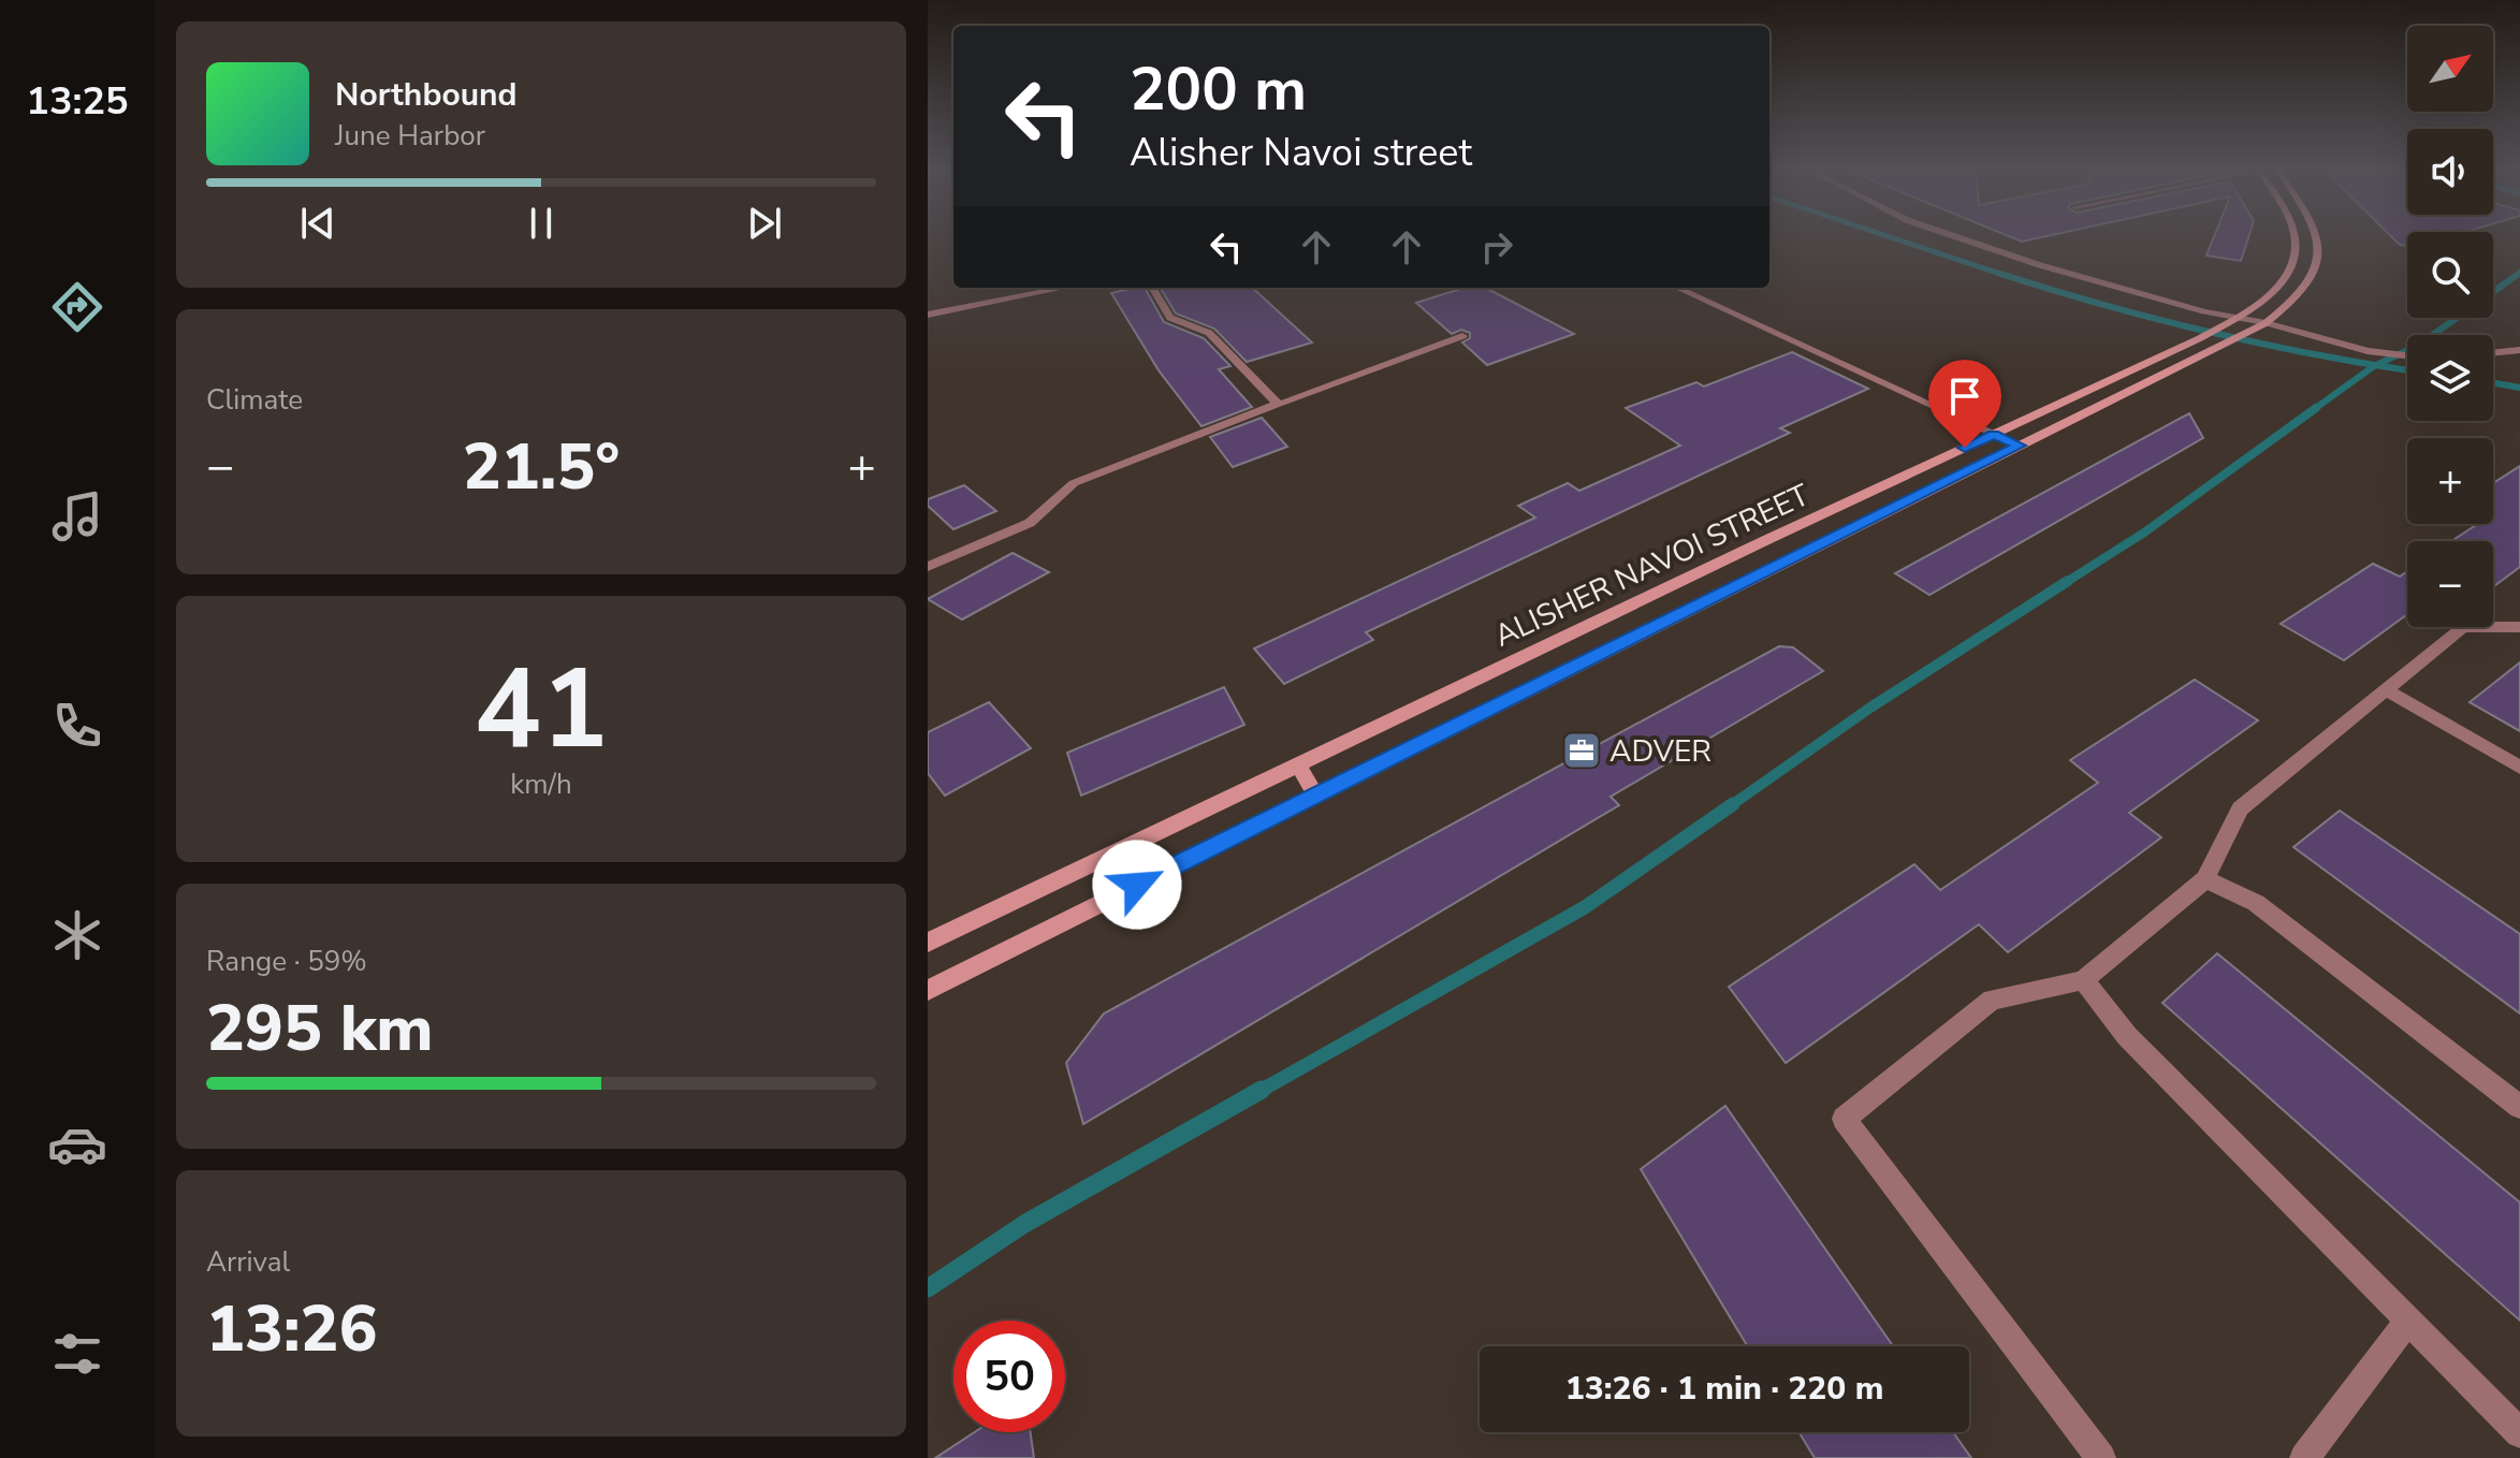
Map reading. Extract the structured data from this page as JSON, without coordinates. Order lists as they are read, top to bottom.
{
  "streets": {
    "main road": ["ALISHER NAVOI STREET"]
  },
  "places": {
    "office": ["ADVER"]
  },
  "north": "top right",
  "page": {
    "tabs": "13:25",
    "map_buttons": ["+", "−"],
    "turn": ["200 m", "Alisher Navoi street"],
    "song": ["Northbound", "June Harbor"],
    "tile": [
      "Climate",
      ["41", "km/h"],
      ["Range · 59%", "295 km"],
      ["Arrival", "13:26"]
    ],
    "heat": ["−", "21.5°", "+"],
    "limit": "50",
    "trip": "13:26 · 1 min · 220 m"
  }
}
